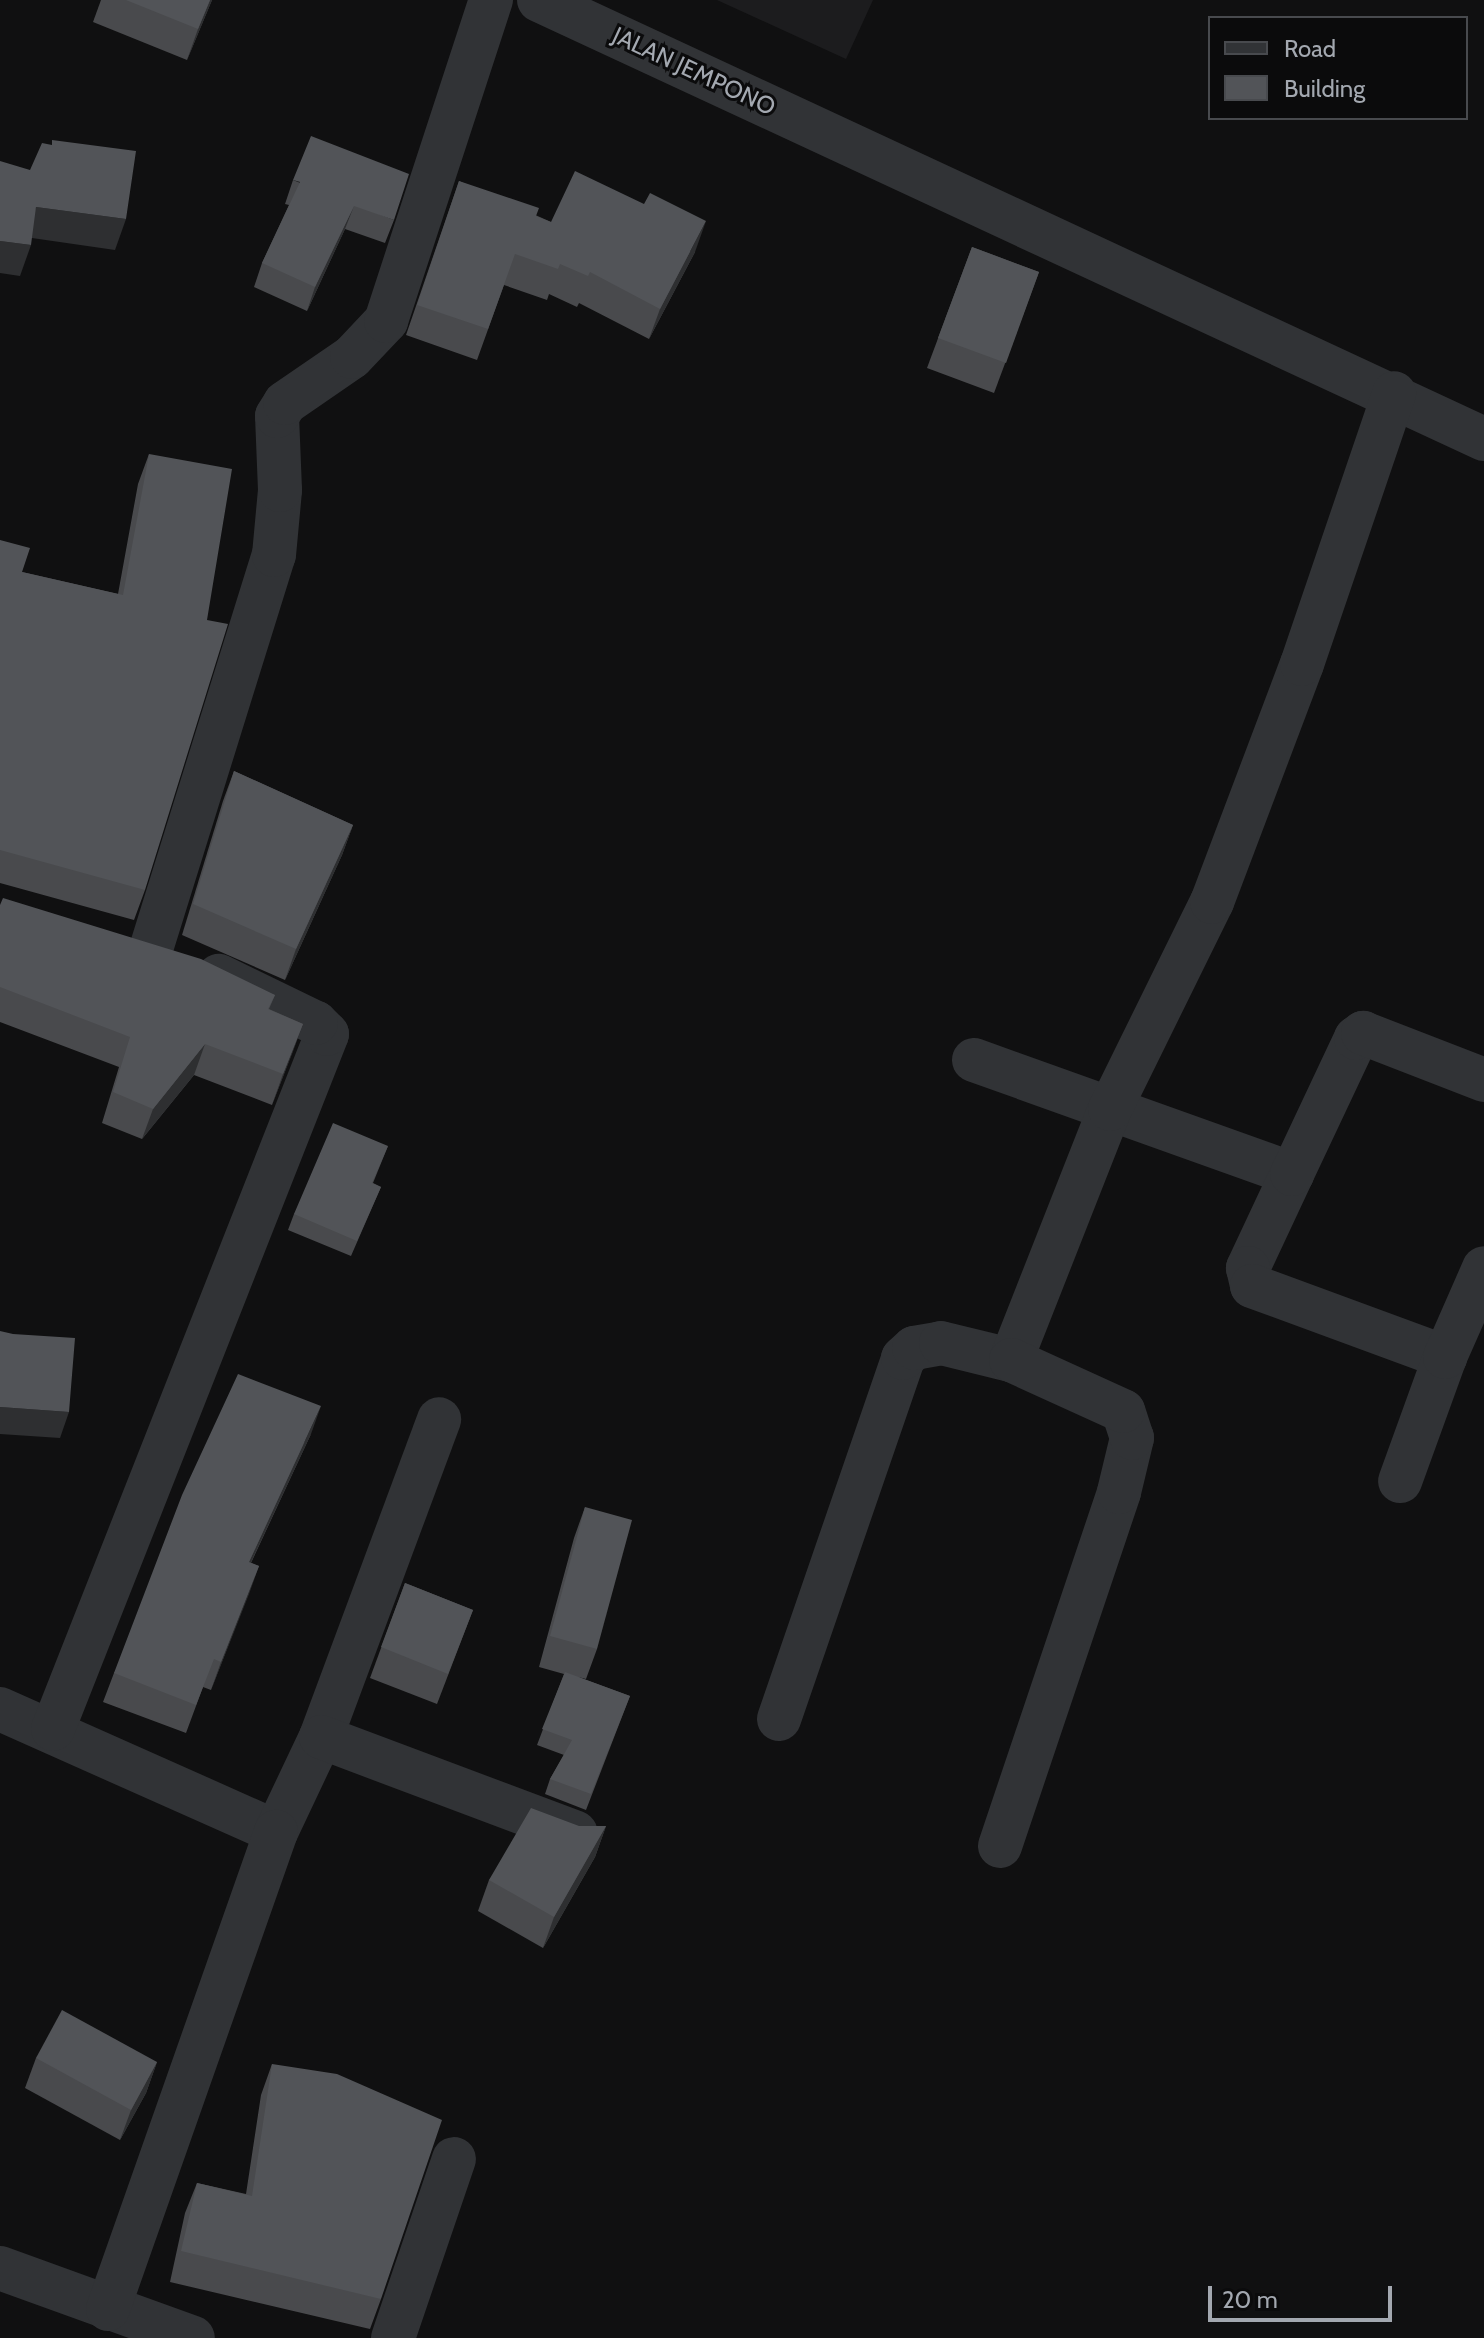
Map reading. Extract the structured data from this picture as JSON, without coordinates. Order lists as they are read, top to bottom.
{
  "streets": {
    "street": ["JALAN JEMPONO"]
  },
  "legend": ["Road", "Building"],
  "scale_bar": "20 m"
}
